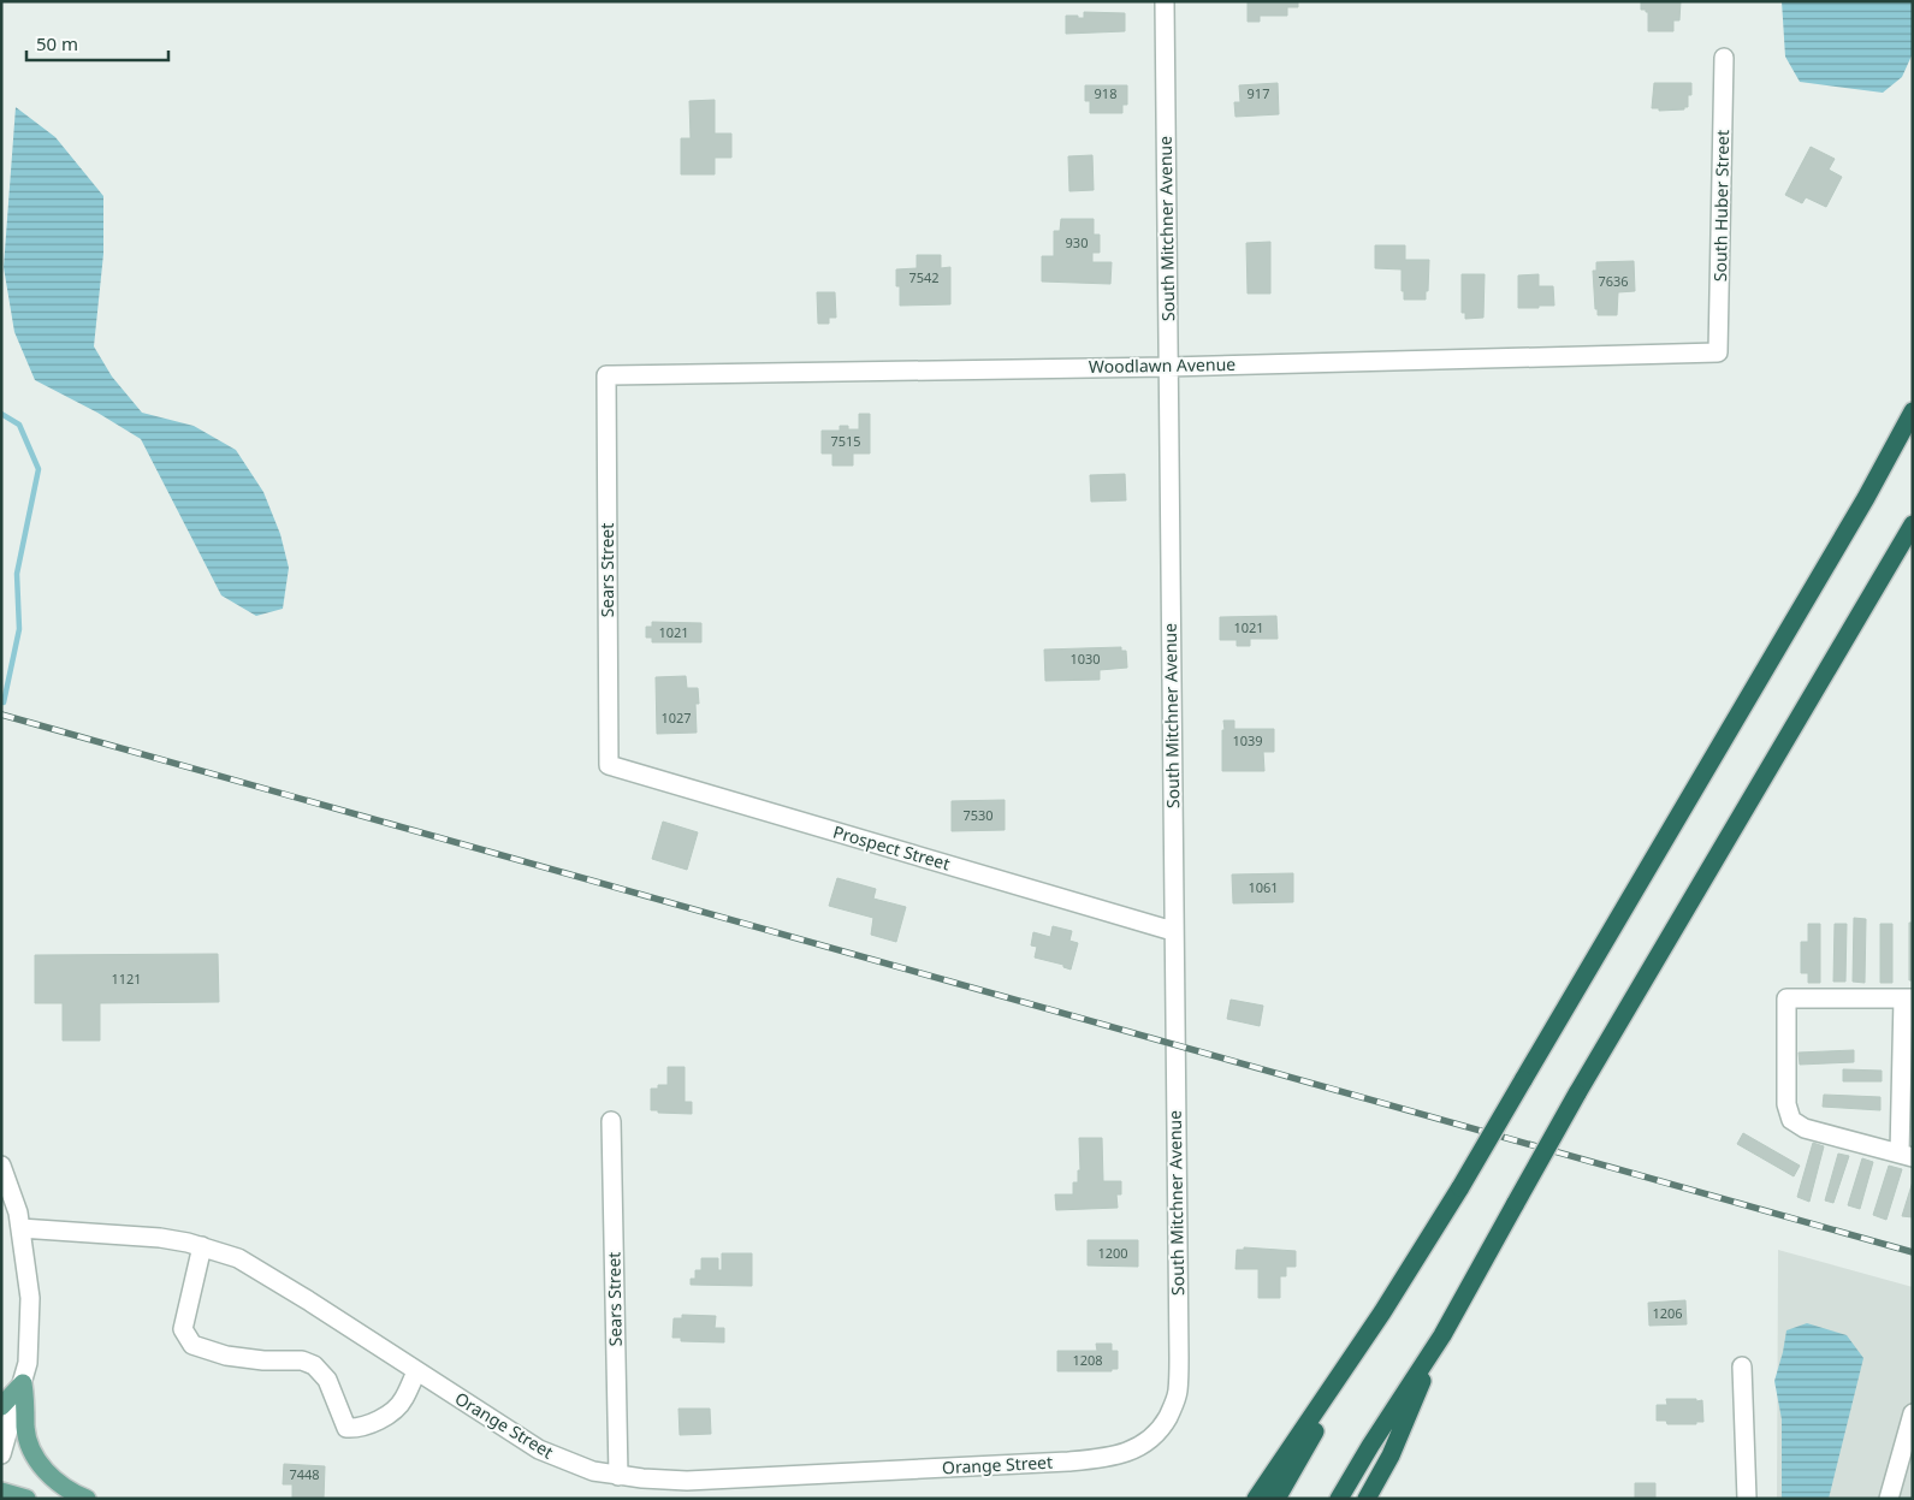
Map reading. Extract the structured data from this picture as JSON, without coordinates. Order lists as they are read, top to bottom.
{
  "streets": {
    "street": [
      "South Huber Street",
      "South Mitchner Avenue",
      "Woodlawn Avenue",
      "Sears Street",
      "Prospect Street",
      "Orange Street"
    ]
  },
  "crossings": [
    ["South Huber Street", "Woodlawn Avenue"],
    ["South Mitchner Avenue", "Woodlawn Avenue"],
    ["South Mitchner Avenue", "Prospect Street"],
    ["South Mitchner Avenue", "Orange Street"],
    ["Woodlawn Avenue", "Sears Street"],
    ["Sears Street", "Prospect Street"],
    ["Sears Street", "Orange Street"]
  ],
  "house_numbers": [
    "918",
    "917",
    "930",
    "7542",
    "7636",
    "7515",
    "1021",
    "1021",
    "1030",
    "1027",
    "1039",
    "7530",
    "1061",
    "1121",
    "1200",
    "1206",
    "1208",
    "7448"
  ],
  "scale_bar": "50 m"
}
